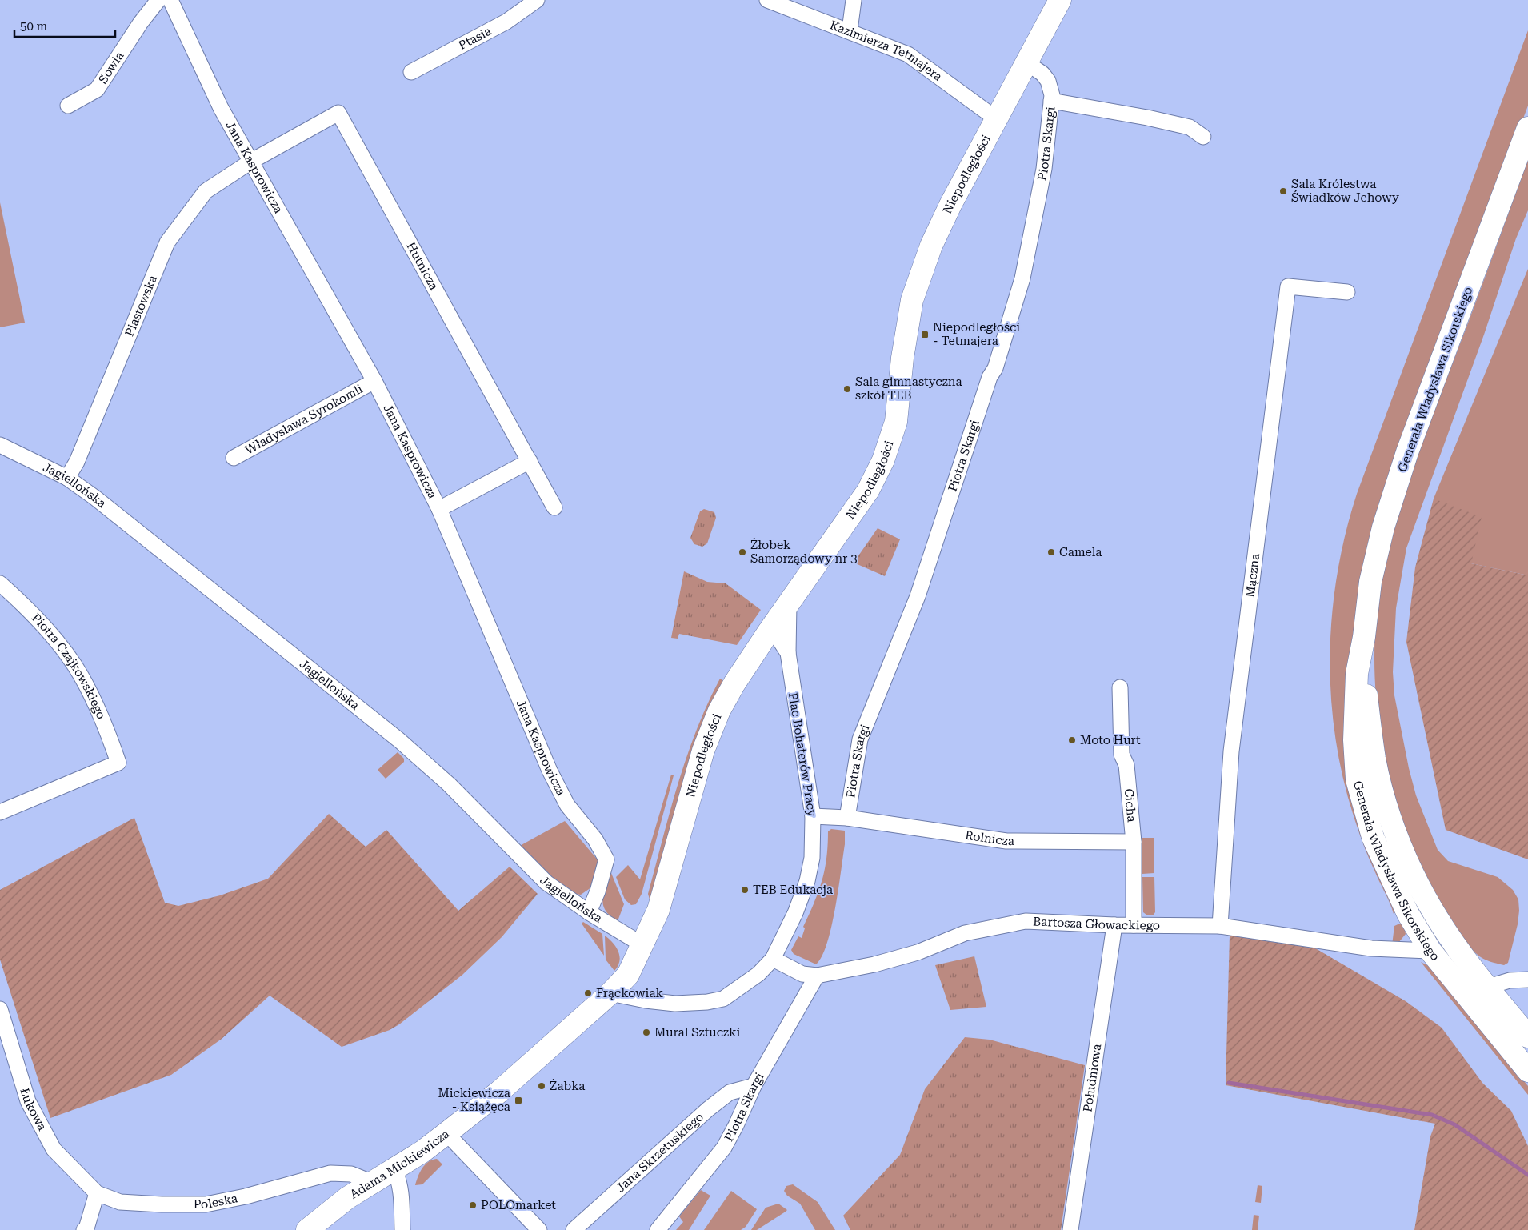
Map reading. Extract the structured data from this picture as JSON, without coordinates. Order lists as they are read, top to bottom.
{
  "streets": {
    "street": [
      "Ptasia",
      "Kazimierza Tetmajera",
      "Sowia",
      "Piotra Skargi",
      "Jana Kasprowicza",
      "Niepodległości",
      "Hutnicza",
      "Piastowska",
      "Generała Władysława Sikorskiego",
      "Władysława Syrokomli",
      "Jagiellońska",
      "Mączna",
      "Piotra Czajkowskiego",
      "Plac Bohaterów Pracy",
      "Cicha",
      "Rolnicza",
      "Bartosza Głowackiego",
      "Południowa",
      "Łukowa",
      "Jana Skrzetuskiego",
      "Adama Mickiewicza",
      "Poleska"
    ]
  },
  "crossings": [
    ["Kazimierza Tetmajera", "Niepodległości"],
    ["Piotra Skargi", "Niepodległości"],
    ["Piotra Skargi", "Rolnicza"],
    ["Piotra Skargi", "Bartosza Głowackiego"],
    ["Piotra Skargi", "Jana Skrzetuskiego"],
    ["Jana Kasprowicza", "Hutnicza"],
    ["Jana Kasprowicza", "Piastowska"],
    ["Jana Kasprowicza", "Władysława Syrokomli"],
    ["Jana Kasprowicza", "Jagiellońska"],
    ["Niepodległości", "Jagiellońska"],
    ["Niepodległości", "Plac Bohaterów Pracy"],
    ["Niepodległości", "Adama Mickiewicza"],
    ["Hutnicza", "Piastowska"],
    ["Piastowska", "Jagiellońska"],
    ["Generała Władysława Sikorskiego", "Bartosza Głowackiego"],
    ["Jagiellońska", "Adama Mickiewicza"],
    ["Mączna", "Bartosza Głowackiego"],
    ["Plac Bohaterów Pracy", "Bartosza Głowackiego"],
    ["Plac Bohaterów Pracy", "Adama Mickiewicza"],
    ["Cicha", "Rolnicza"],
    ["Cicha", "Bartosza Głowackiego"],
    ["Bartosza Głowackiego", "Południowa"],
    ["Łukowa", "Poleska"],
    ["Adama Mickiewicza", "Poleska"]
  ],
  "places": {
    "other": [
      "Sala Królestwa Świadków Jehowy",
      "Sala gimnastyczna szkół TEB",
      "Żłobek Samorządowy nr 3",
      "Camela",
      "Moto Hurt",
      "TEB Edukacja",
      "Frąckowiak",
      "Mural Sztuczki",
      "Żabka",
      "POLOmarket"
    ],
    "transit": ["Niepodległości - Tetmajera", "Mickiewicza - Książęca"]
  },
  "scale_bar": "50 m"
}
